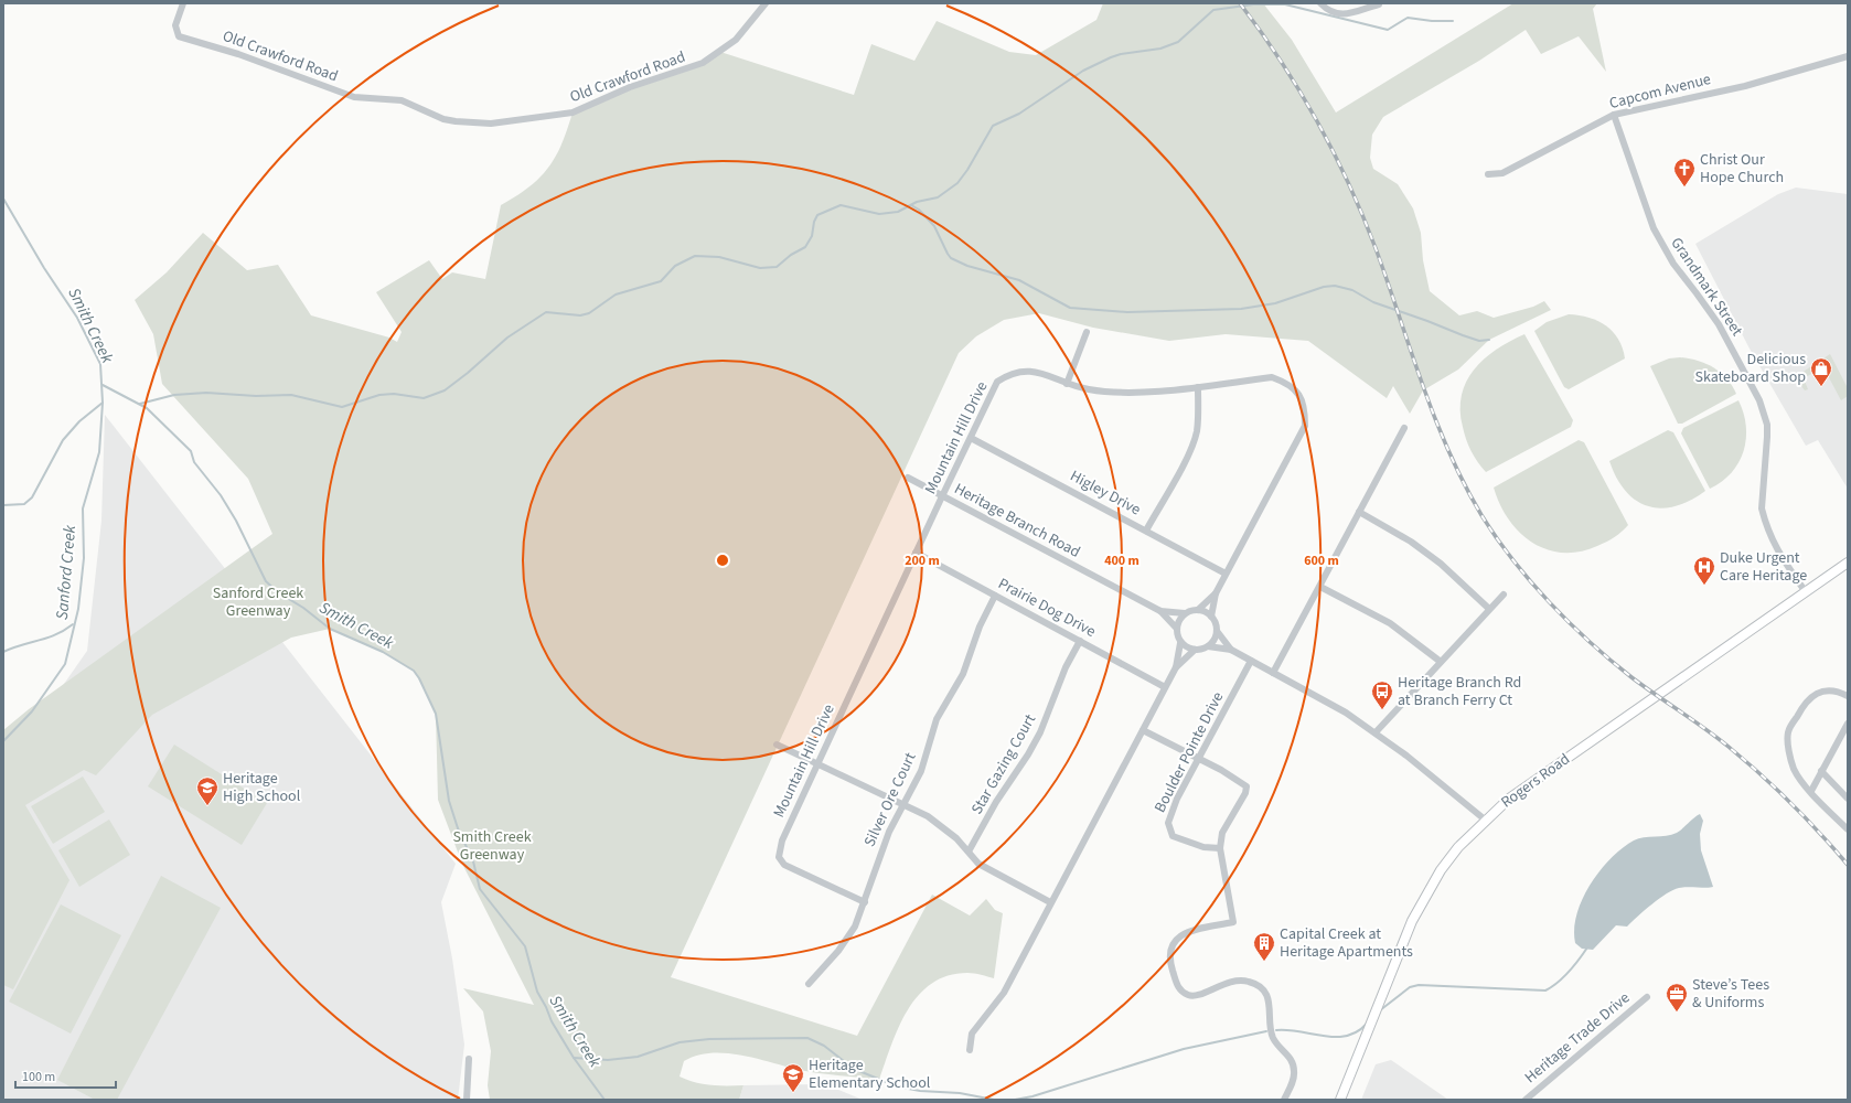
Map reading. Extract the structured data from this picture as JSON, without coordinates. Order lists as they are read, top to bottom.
{
  "streets": {
    "main road": ["Rogers Road"],
    "street": [
      "Old Crawford Road",
      "Capcom Avenue",
      "Grandmark Street",
      "Mountain Hill Drive",
      "Higley Drive",
      "Heritage Branch Road",
      "Prairie Dog Drive",
      "Boulder Pointe Drive",
      "Star Gazing Court",
      "Silver Ore Court",
      "Heritage Trade Drive"
    ]
  },
  "crossings": [
    ["Capcom Avenue", "Grandmark Street"],
    ["Grandmark Street", "Rogers Road"],
    ["Mountain Hill Drive", "Higley Drive"],
    ["Mountain Hill Drive", "Heritage Branch Road"],
    ["Mountain Hill Drive", "Prairie Dog Drive"],
    ["Mountain Hill Drive", "Silver Ore Court"],
    ["Prairie Dog Drive", "Star Gazing Court"],
    ["Prairie Dog Drive", "Silver Ore Court"]
  ],
  "water": ["Smith Creek", "Sanford Creek"],
  "parks": ["Sanford Creek Greenway", "Smith Creek Greenway"],
  "places": {
    "church": ["Christ Our Hope Church"],
    "shop": ["Delicious Skateboard Shop"],
    "hospital": ["Duke Urgent Care Heritage"],
    "bus stop": ["Heritage Branch Rd at Branch Ferry Ct"],
    "school or university": ["Heritage High School", "Heritage Elementary School"],
    "building": ["Capital Creek at Heritage Apartments"],
    "office": ["Steve’s Tees & Uniforms"]
  },
  "scale_bar": "100 m",
  "rings": ["200 m", "400 m", "600 m"]
}
